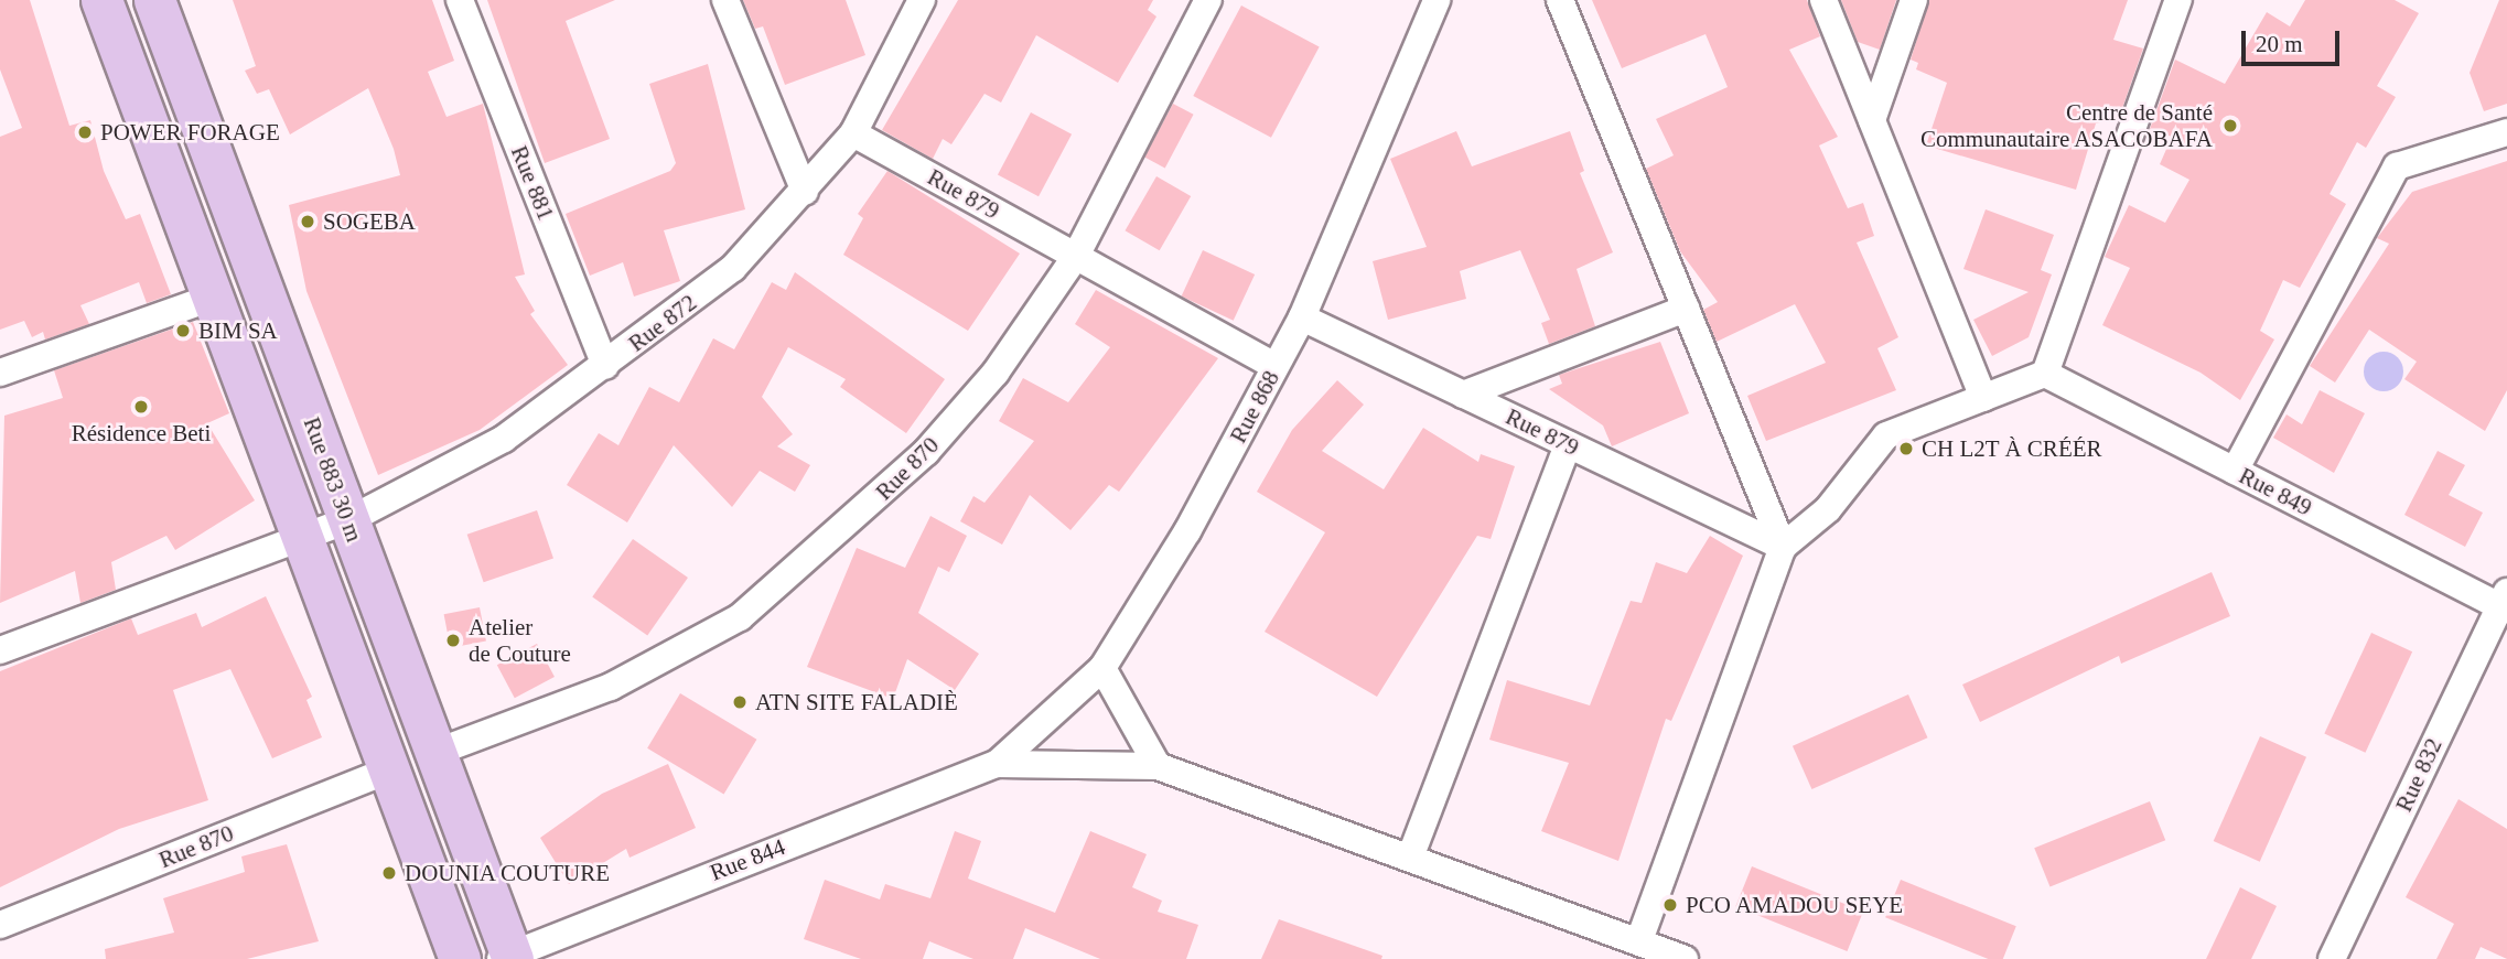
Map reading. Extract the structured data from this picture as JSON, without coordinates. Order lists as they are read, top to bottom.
{
  "streets": {
    "main road": ["Rue 883 30 m"],
    "street": [
      "Rue 881",
      "Rue 879",
      "Rue 872",
      "Rue 868",
      "Rue 870",
      "Rue 849",
      "Rue 832",
      "Rue 844"
    ]
  },
  "crossings": [
    ["Rue 881", "Rue 872"],
    ["Rue 879", "Rue 872"],
    ["Rue 879", "Rue 868"],
    ["Rue 879", "Rue 870"],
    ["Rue 872", "Rue 883 30 m"],
    ["Rue 868", "Rue 844"],
    ["Rue 870", "Rue 883 30 m"],
    ["Rue 883 30 m", "Rue 844"],
    ["Rue 849", "Rue 832"]
  ],
  "places": [
    "Centre de Santé Communautaire ASACOBAFA",
    "POWER FORAGE",
    "SOGEBA",
    "BIM SA",
    "Résidence Beti",
    "CH L2T À CRÉÉR",
    "Atelier de Couture",
    "ATN SITE FALADIÈ",
    "DOUNIA COUTURE",
    "PCO AMADOU SEYE"
  ],
  "scale_bar": "20 m"
}
